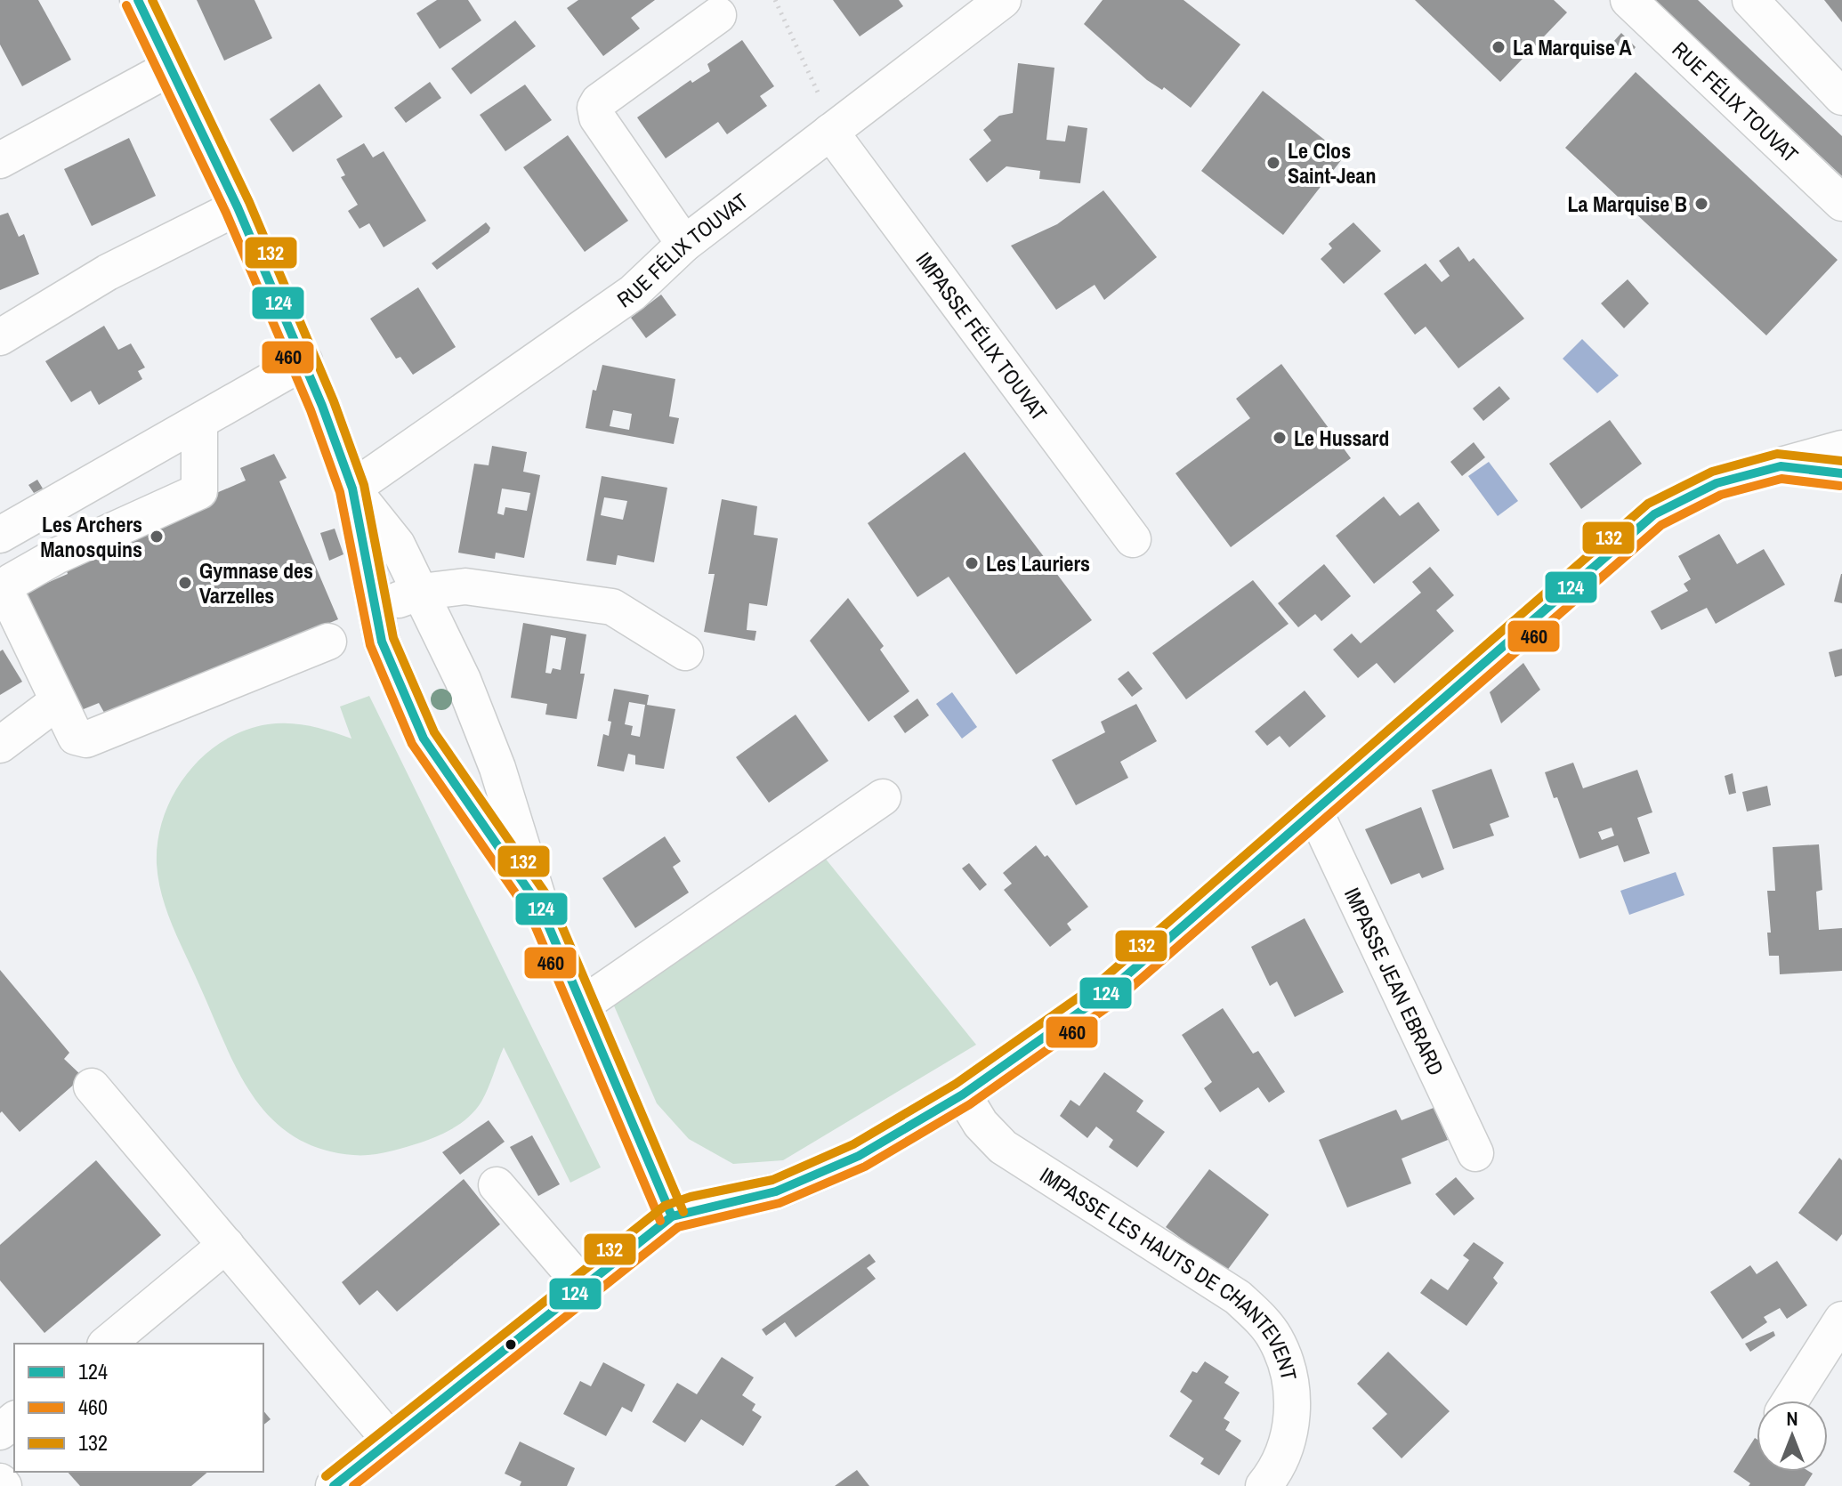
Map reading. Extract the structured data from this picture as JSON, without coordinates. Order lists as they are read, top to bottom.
{
  "streets": {
    "street": [
      "RUE FÉLIX TOUVAT",
      "IMPASSE FÉLIX TOUVAT",
      "IMPASSE JEAN EBRARD",
      "IMPASSE LES HAUTS DE CHANTEVENT"
    ]
  },
  "crossings": [
    ["RUE FÉLIX TOUVAT", "IMPASSE FÉLIX TOUVAT"]
  ],
  "places": [
    "La Marquise A",
    "Le Clos Saint-Jean",
    "La Marquise B",
    "Le Hussard",
    "Les Archers Manosquins",
    "Les Lauriers",
    "Gymnase des Varzelles"
  ],
  "lines": ["transit line 124", "transit line 132", "transit line 460"],
  "legend": ["124", "460", "132"],
  "north": "top"
}
